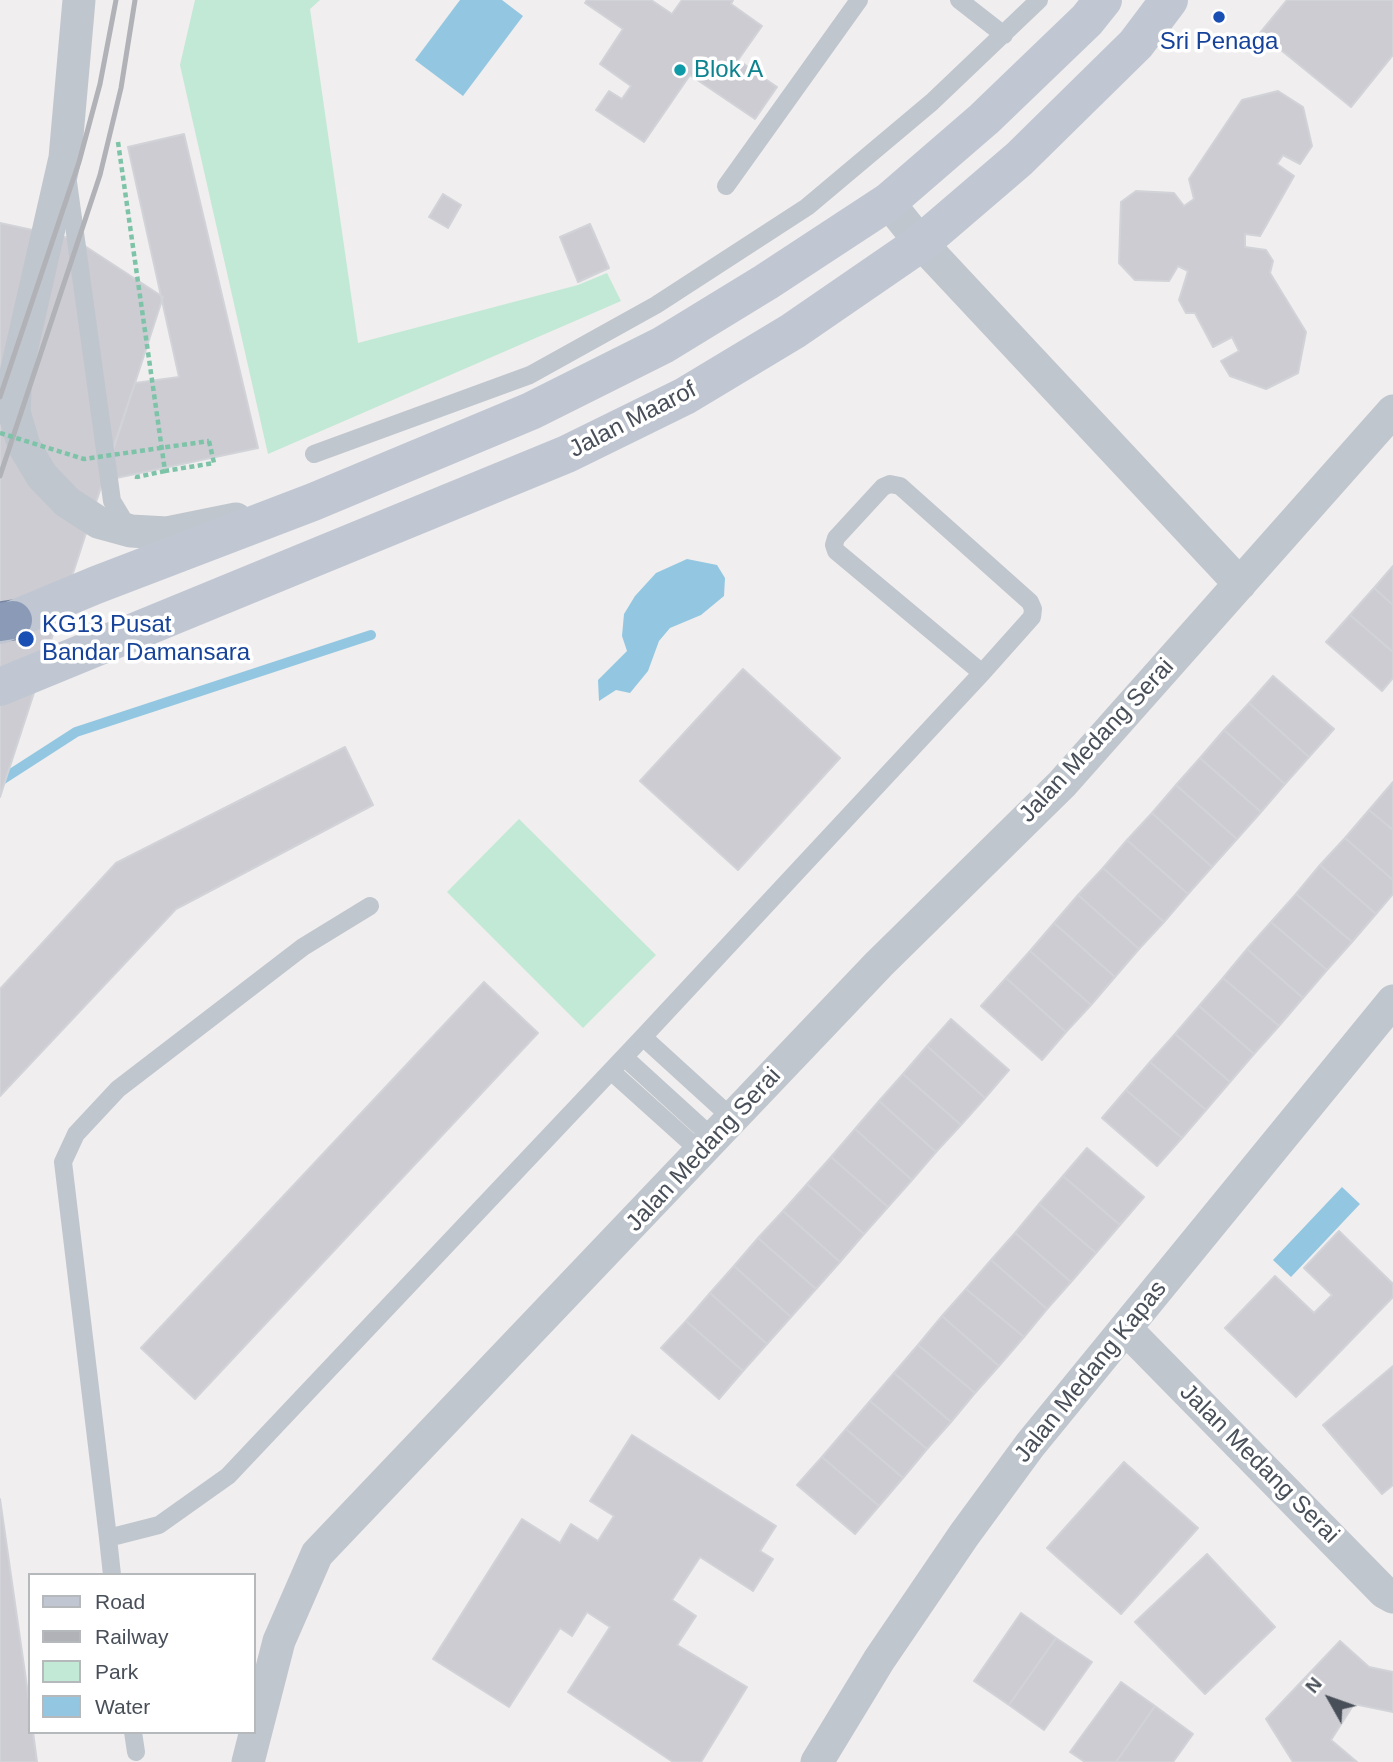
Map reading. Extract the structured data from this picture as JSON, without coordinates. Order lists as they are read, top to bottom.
{
  "streets": {
    "main road": ["Jalan Maarof"],
    "street": ["Jalan Medang Serai", "Jalan Medang Kapas"]
  },
  "crossings": [
    ["Jalan Medang Serai", "Jalan Medang Kapas"]
  ],
  "places": ["Sri Penaga", "Blok A", "KG13 Pusat Bandar Damansara"],
  "legend": [
    "Road",
    "Railway",
    "Park",
    "Water"
  ],
  "north": "top left"
}
